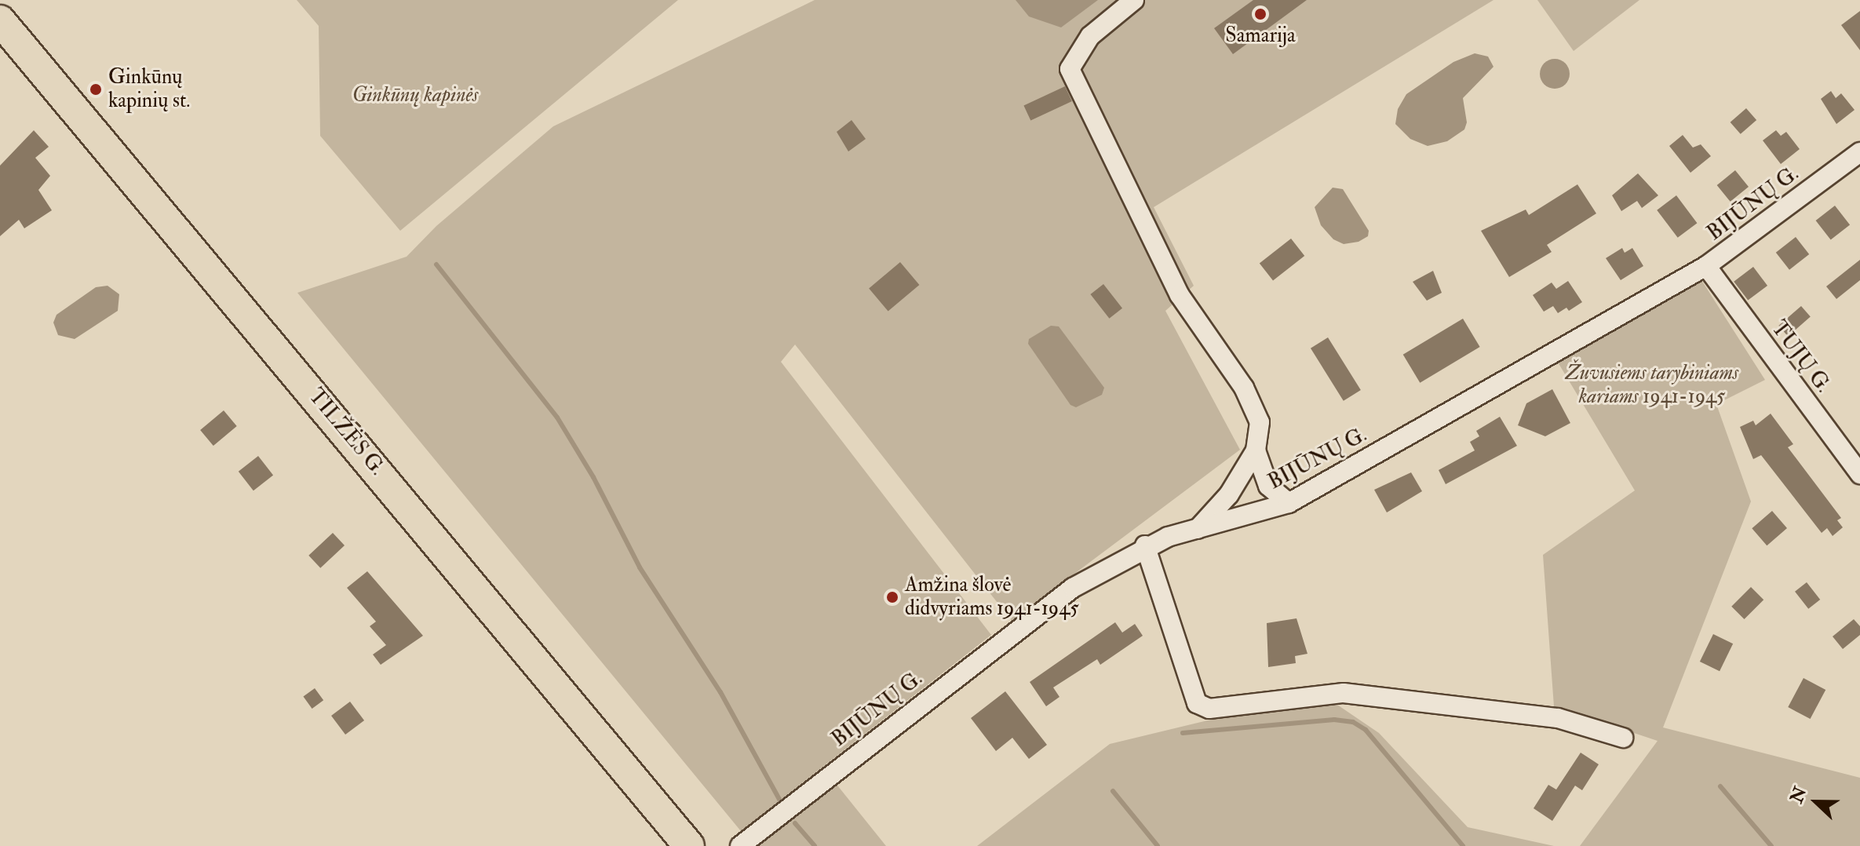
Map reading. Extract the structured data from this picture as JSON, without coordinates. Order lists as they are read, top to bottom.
{
  "streets": {
    "highway": ["TILŽĖS G."],
    "street": ["BIJŪNŲ G.", "TUJŲ G."]
  },
  "crossings": [
    ["BIJŪNŲ G.", "TUJŲ G."]
  ],
  "parks": ["Ginkūnų kapinės", "Žuvusiems tarybiniams kariams 1941-1945"],
  "places": ["Samarija", "Ginkūnų kapinių st.", "Amžina šlovė didvyriams 1941-1945"],
  "north": "left"
}
